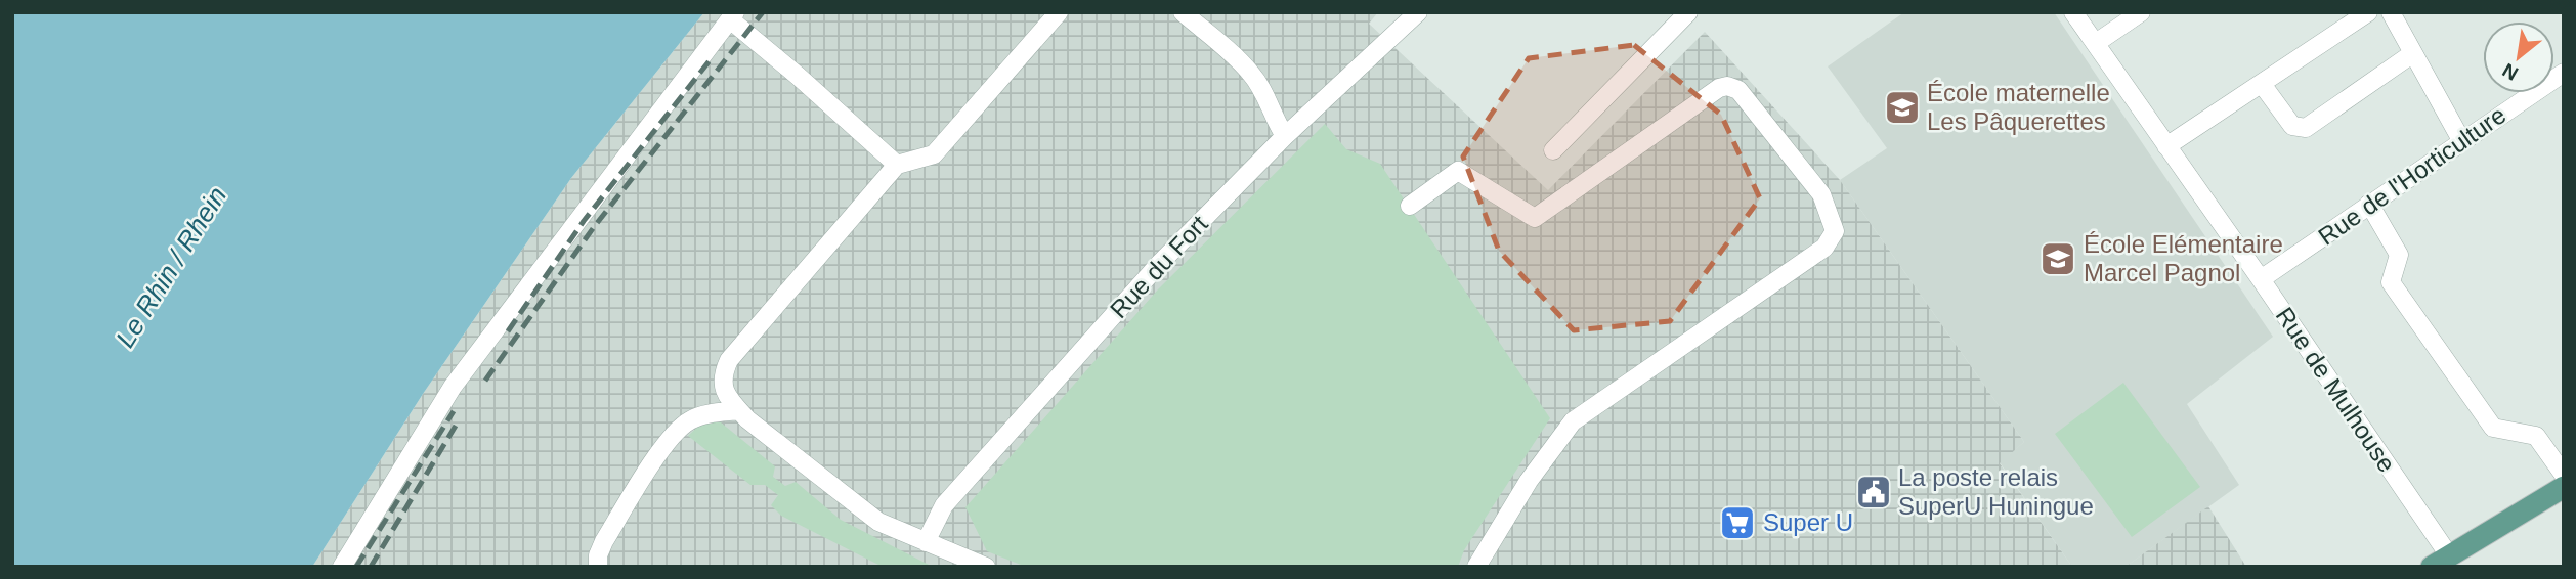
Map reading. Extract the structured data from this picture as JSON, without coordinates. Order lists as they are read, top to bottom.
{
  "streets": {
    "street": ["Rue de l'Horticulture", "Rue du Fort", "Rue de Mulhouse"]
  },
  "crossings": [
    ["Rue de l'Horticulture", "Rue de Mulhouse"]
  ],
  "water": ["Le Rhin / Rhein"],
  "places": {
    "school or university": ["École maternelle Les Pâquerettes", "École Elémentaire Marcel Pagnol"],
    "public building": ["La poste relais SuperU Huningue"],
    "supermarket": ["Super U"]
  },
  "north": "bottom left"
}
